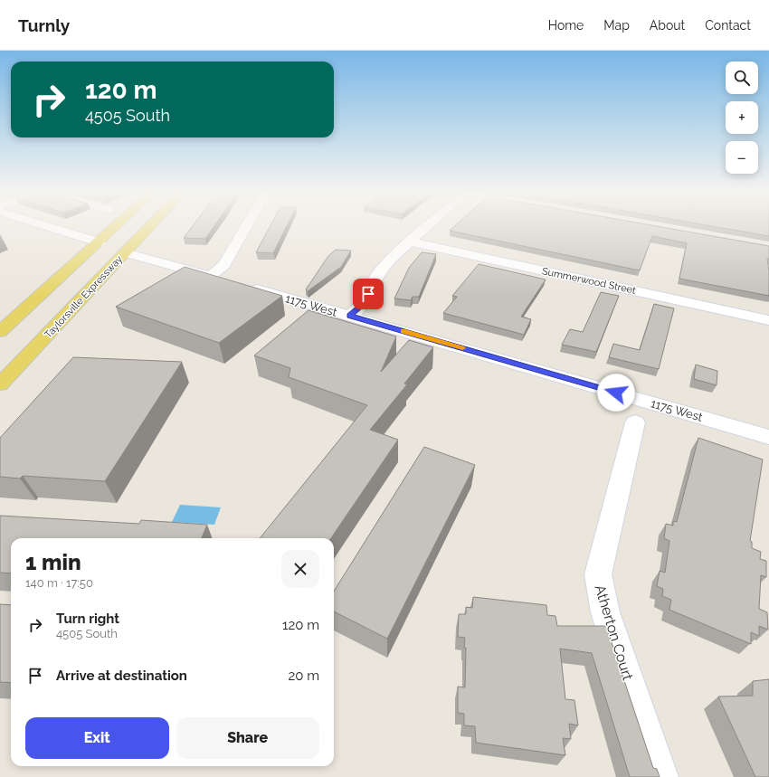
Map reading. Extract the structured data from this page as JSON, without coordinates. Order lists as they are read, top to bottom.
{
  "streets": {
    "main road": ["Taylorsville Expressway"],
    "street": ["Summerwood Street", "1175 West", "Atherton Court"]
  },
  "crossings": [
    ["Taylorsville Expressway", "1175 West"]
  ],
  "page": {
    "header": "Turnly",
    "nav": [
      "Home",
      "Map",
      "About",
      "Contact"
    ],
    "map_buttons": ["+", "−"],
    "turn": ["120 m", "4505 South"],
    "heading": ["1 min", "140 m · 17:50"],
    "list": [
      {
        "name": "Turn right",
        "note": "4505 South",
        "value": "120 m"
      },
      {
        "name": "Arrive at destination",
        "value": "20 m"
      }
    ],
    "buttons": ["Exit", "Share"]
  }
}
